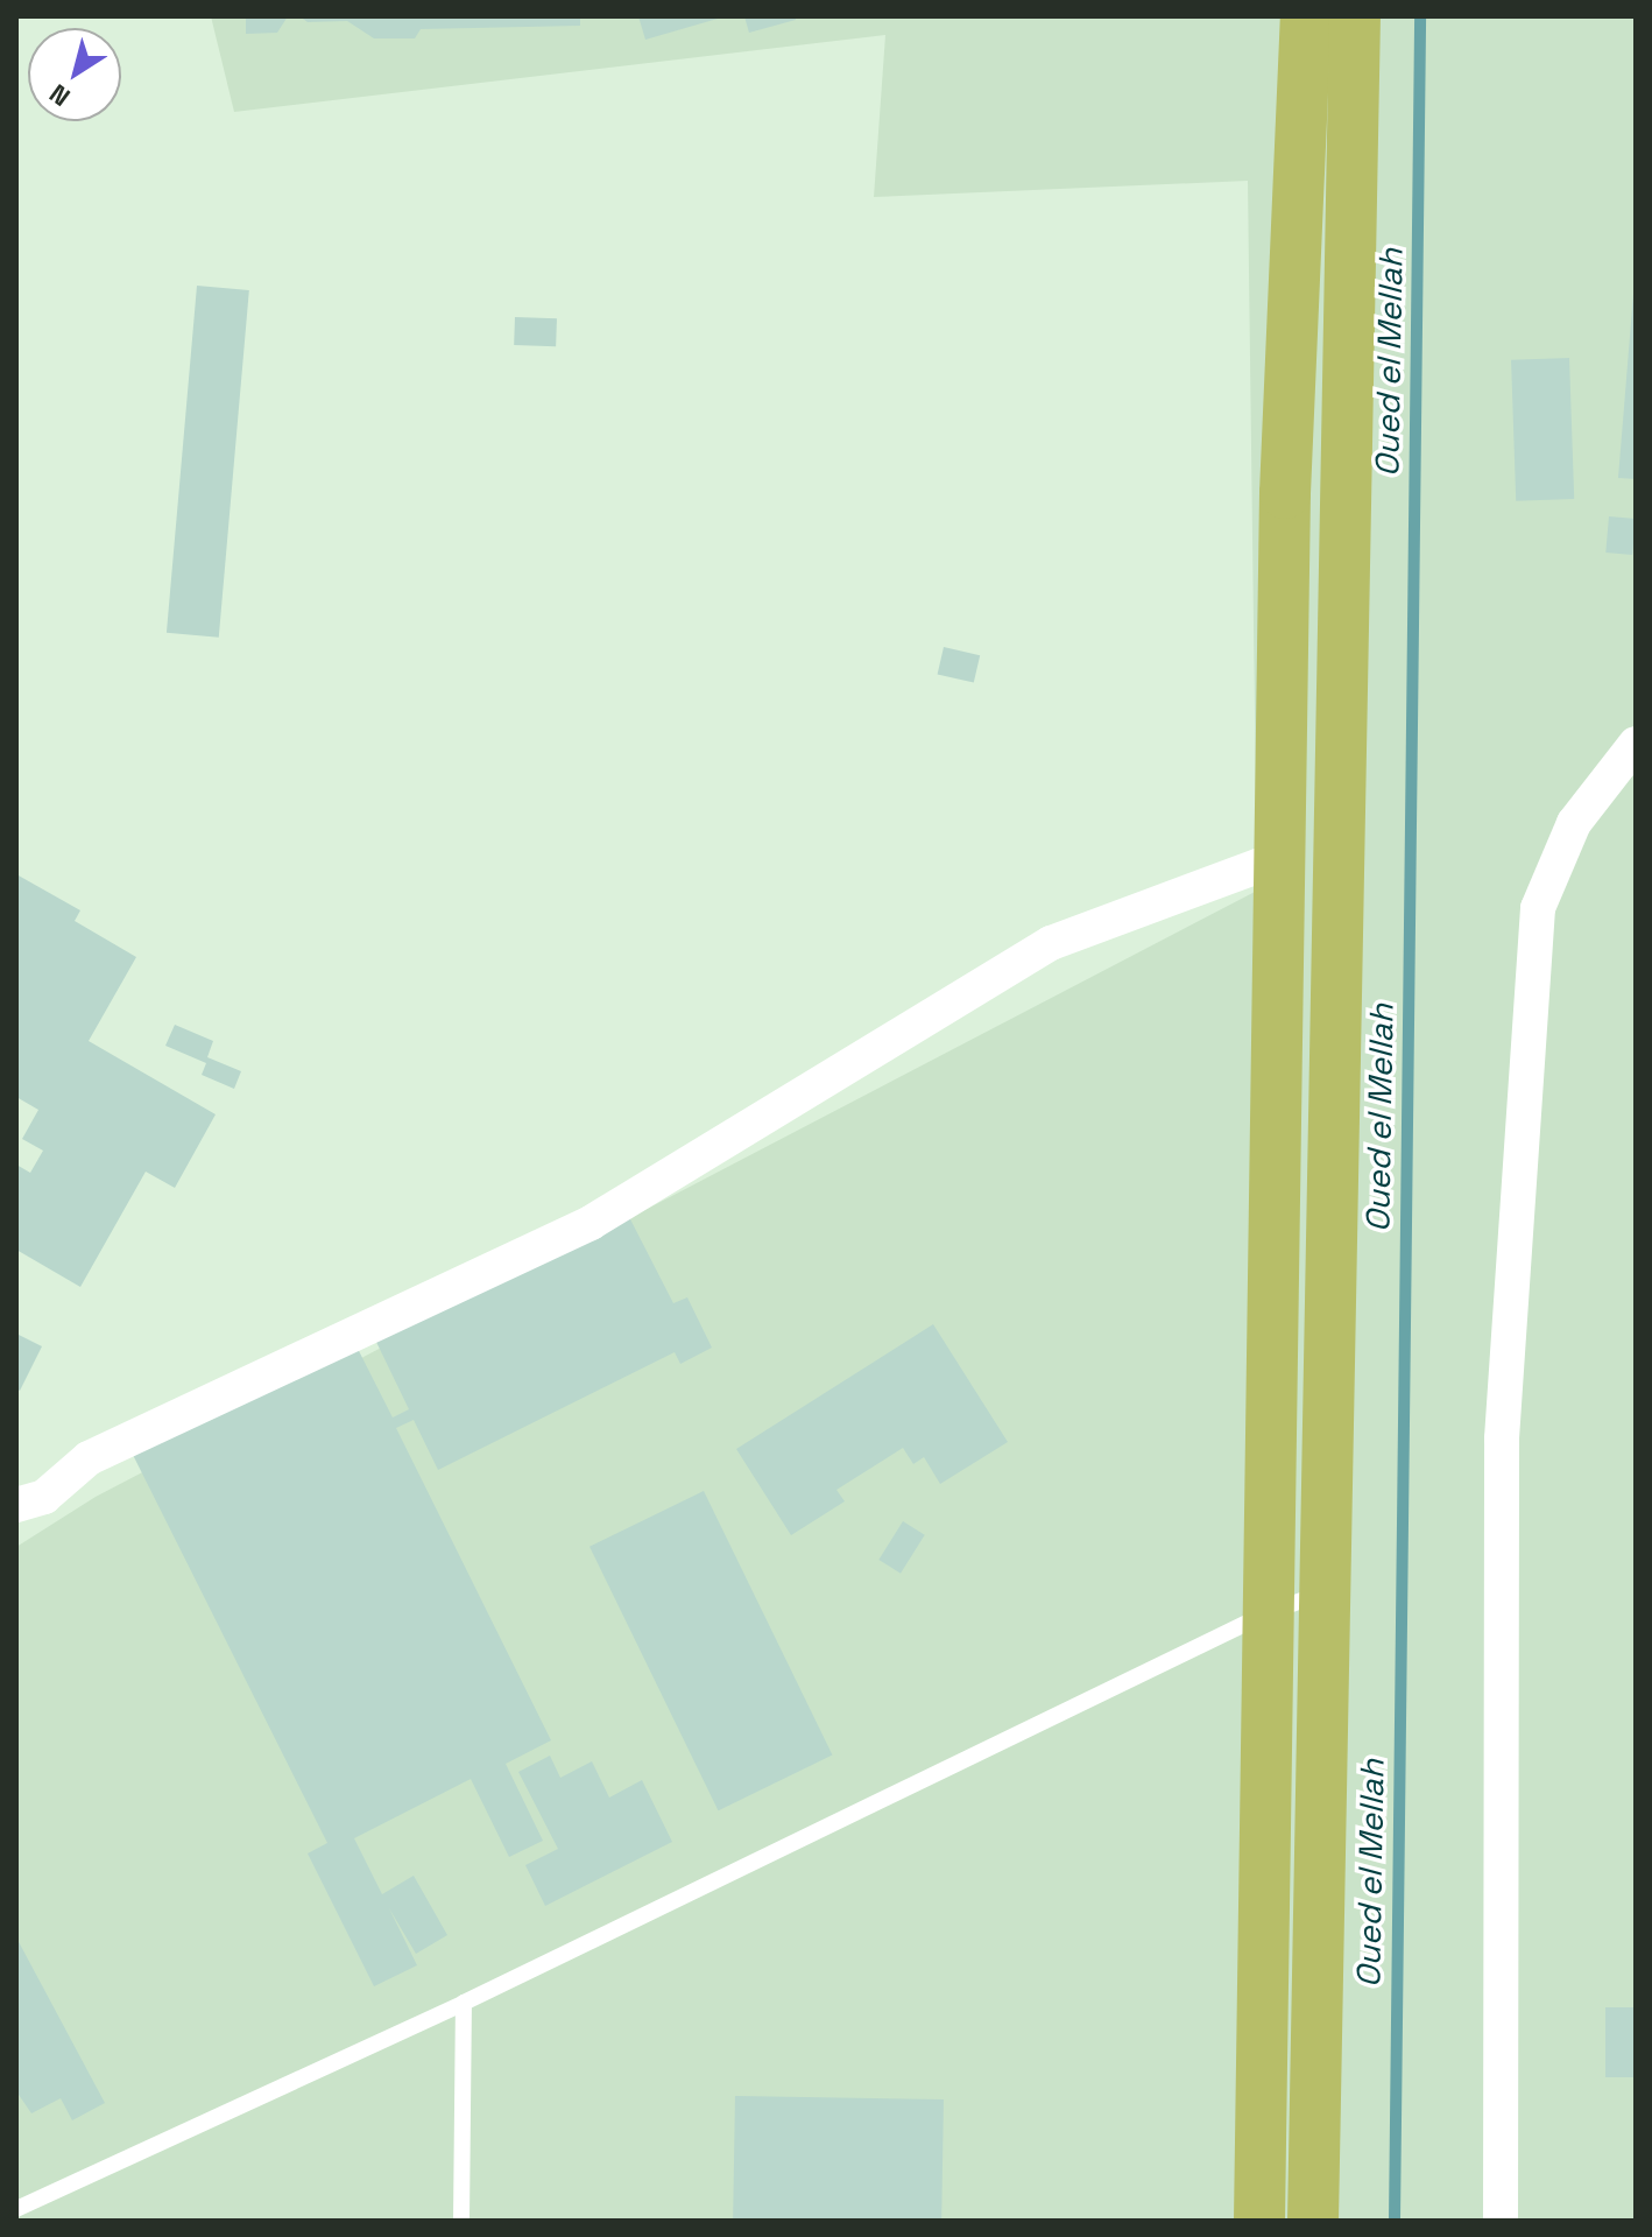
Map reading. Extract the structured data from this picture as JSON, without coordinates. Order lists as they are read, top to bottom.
{
  "water": ["Oued el Mellah"],
  "north": "bottom left"
}
